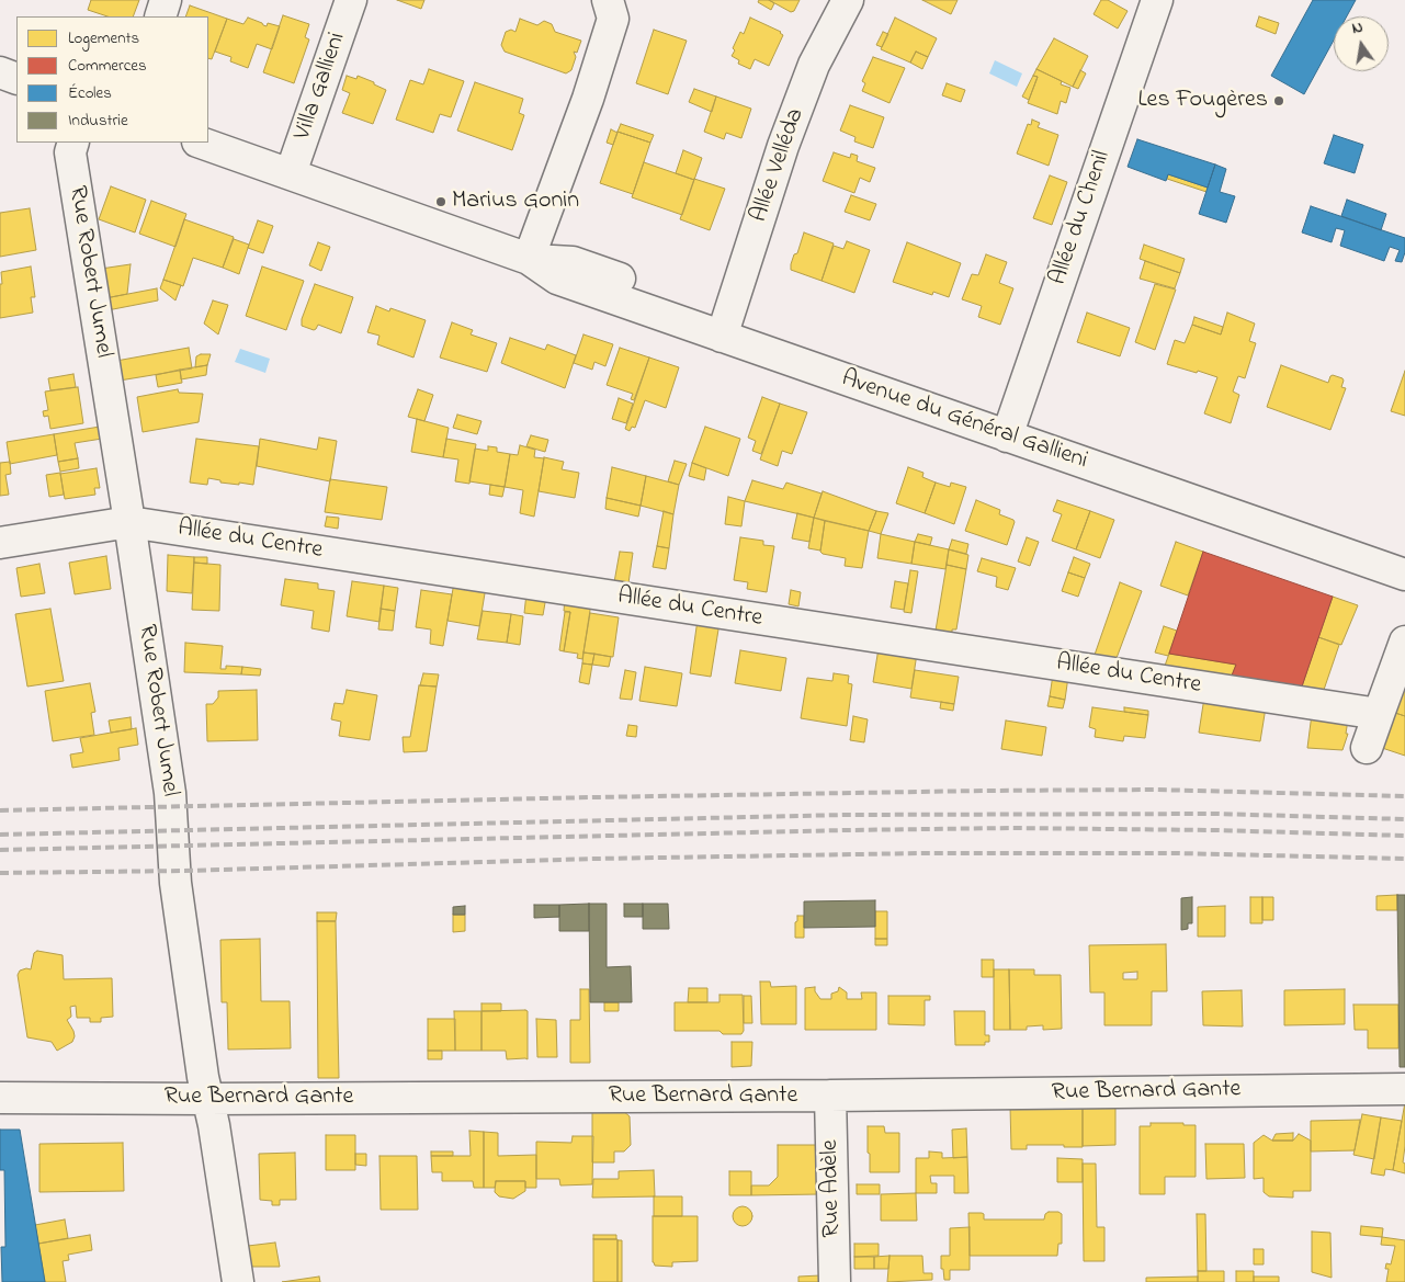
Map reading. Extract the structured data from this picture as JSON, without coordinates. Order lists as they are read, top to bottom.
{
  "streets": {
    "street": [
      "Villa Gallieni",
      "Allée Velléda",
      "Allée du Chenil",
      "Rue Robert Jumel",
      "Avenue du Général Gallieni",
      "Allée du Centre",
      "Rue Bernard Gante",
      "Rue Adèle"
    ]
  },
  "crossings": [
    ["Villa Gallieni", "Avenue du Général Gallieni"],
    ["Allée Velléda", "Avenue du Général Gallieni"],
    ["Allée du Chenil", "Avenue du Général Gallieni"],
    ["Rue Robert Jumel", "Allée du Centre"],
    ["Rue Robert Jumel", "Rue Bernard Gante"],
    ["Rue Bernard Gante", "Rue Adèle"]
  ],
  "places": ["Les Fougères", "Marius Gonin"],
  "legend": [
    "Logements",
    "Commerces",
    "Écoles",
    "Industrie"
  ],
  "north": "top"
}
